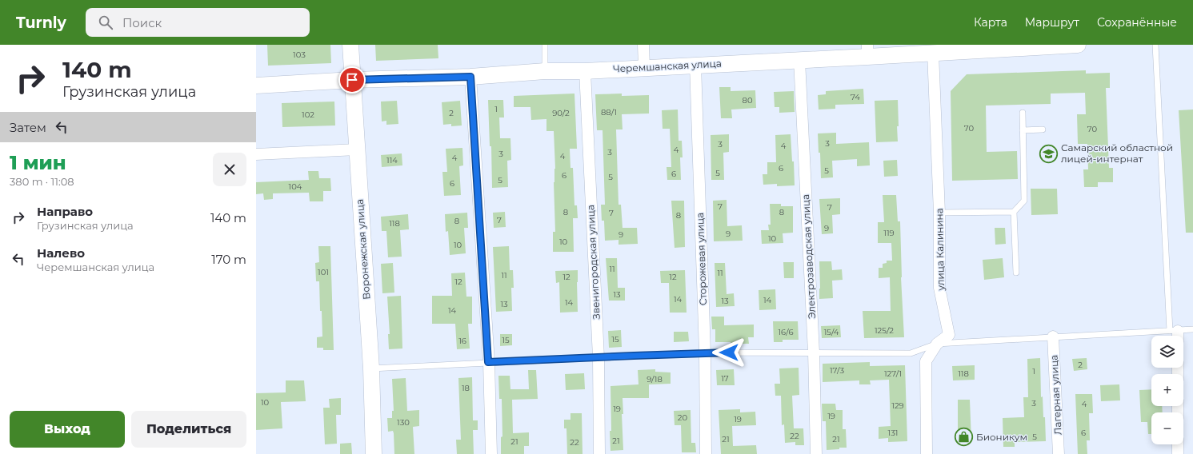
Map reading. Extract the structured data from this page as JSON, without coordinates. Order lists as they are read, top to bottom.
{
  "streets": {
    "street": [
      "Черемшанская улица",
      "Воронежская улица",
      "улица Калинина",
      "Электрозаводская улица",
      "Сторожевая улица",
      "Звенигородская улица",
      "Лагерная улица"
    ]
  },
  "crossings": [
    ["Черемшанская улица", "Воронежская улица"],
    ["Черемшанская улица", "улица Калинина"],
    ["Черемшанская улица", "Электрозаводская улица"],
    ["Черемшанская улица", "Сторожевая улица"],
    ["Черемшанская улица", "Звенигородская улица"]
  ],
  "places": {
    "school or university": ["Самарский областной лицей-интернат"],
    "shop": ["Бионикум"]
  },
  "house_numbers": [
    "103",
    "74",
    "80",
    "1",
    "88/1",
    "2",
    "90/2",
    "102",
    "70",
    "70",
    "3",
    "3",
    "4",
    "4",
    "3",
    "3",
    "4",
    "4",
    "114",
    "6",
    "5",
    "5",
    "6",
    "6",
    "5",
    "5",
    "6",
    "104",
    "7",
    "7",
    "8",
    "8",
    "7",
    "8",
    "7",
    "8",
    "118",
    "9",
    "119",
    "9",
    "9",
    "10",
    "10",
    "10",
    "11",
    "101",
    "11",
    "11",
    "12",
    "12",
    "12",
    "13",
    "14",
    "14",
    "13",
    "14",
    "13",
    "14",
    "125/2",
    "16/6",
    "15/4",
    "15",
    "15",
    "16",
    "2",
    "17/3",
    "1",
    "127/1",
    "118",
    "17",
    "9/18",
    "18",
    "10",
    "3",
    "4",
    "129",
    "19",
    "19",
    "20",
    "19",
    "130",
    "131",
    "6",
    "22",
    "5",
    "21",
    "21",
    "21",
    "21",
    "22"
  ],
  "page": {
    "header": "Turnly",
    "search": "Поиск",
    "nav": ["Карта", "Маршрут", "Сохранённые"],
    "turn": ["140 m", "Грузинская улица"],
    "then": "Затем",
    "heading": ["1 мин", "380 m · 11:08"],
    "list": [
      {
        "name": "Направо",
        "note": "Грузинская улица",
        "value": "140 m"
      },
      {
        "name": "Налево",
        "note": "Черемшанская улица",
        "value": "170 m"
      }
    ],
    "map_buttons": ["+", "−"],
    "buttons": ["Выход", "Поделиться"]
  }
}
